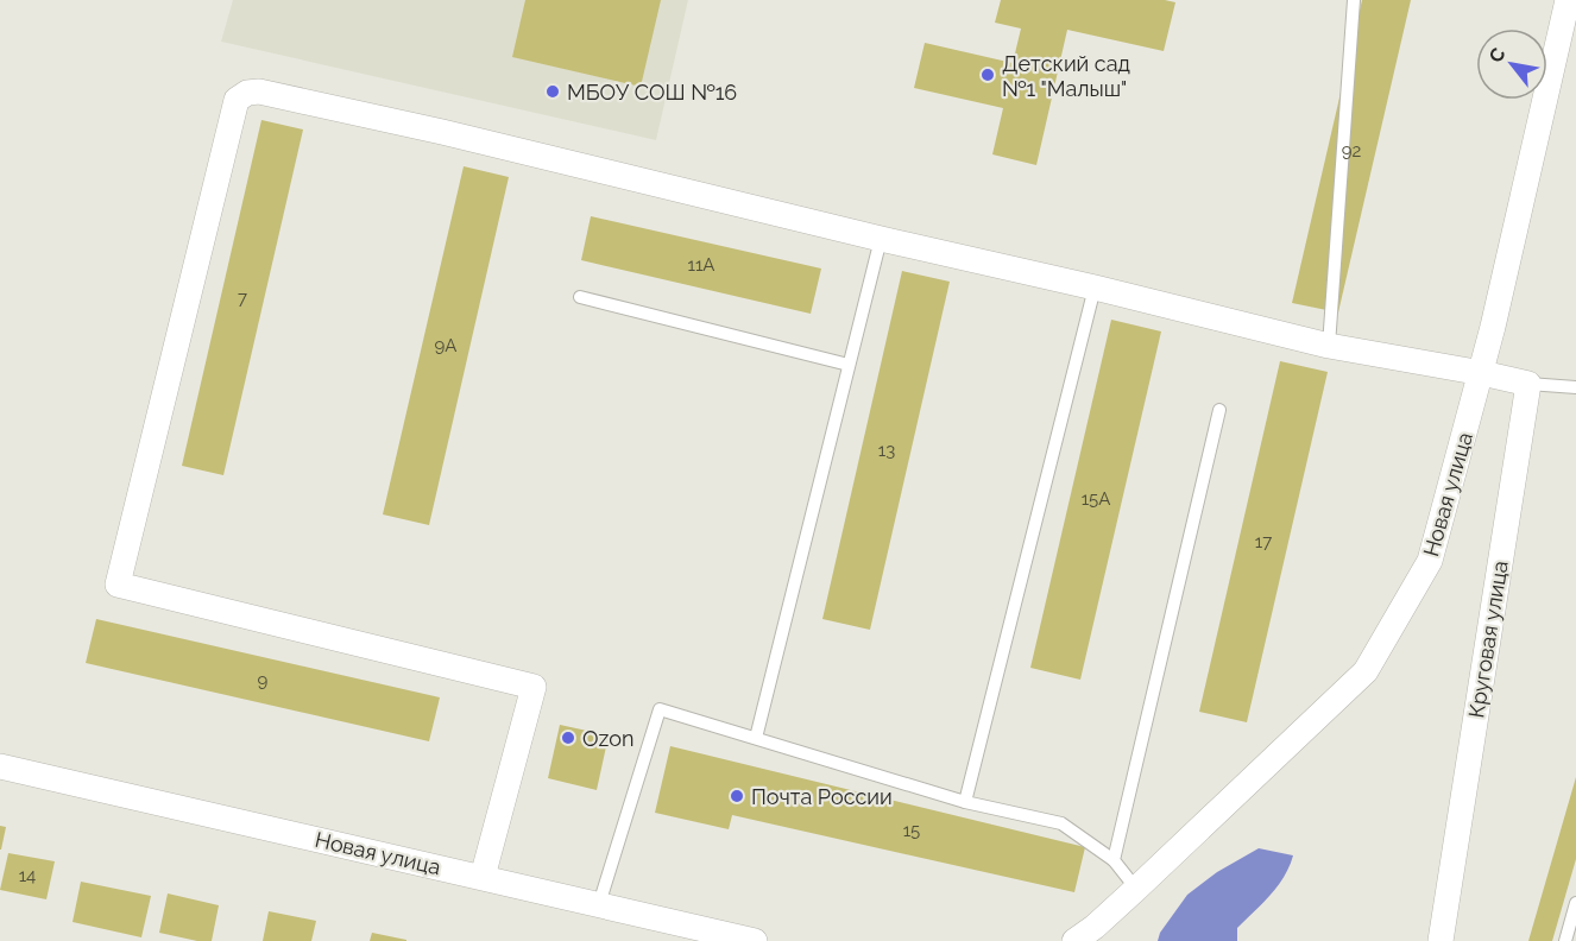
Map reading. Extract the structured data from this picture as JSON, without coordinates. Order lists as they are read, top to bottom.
{
  "streets": {
    "street": ["Новая улица", "Круговая улица"]
  },
  "places": [
    "Детский сад №1 \"Малыш\"",
    "МБОУ СОШ №16",
    "Ozon",
    "Почта России"
  ],
  "house_numbers": [
    "92",
    "11А",
    "7",
    "9А",
    "13",
    "15А",
    "17",
    "9",
    "15",
    "14"
  ],
  "north": "top left"
}
